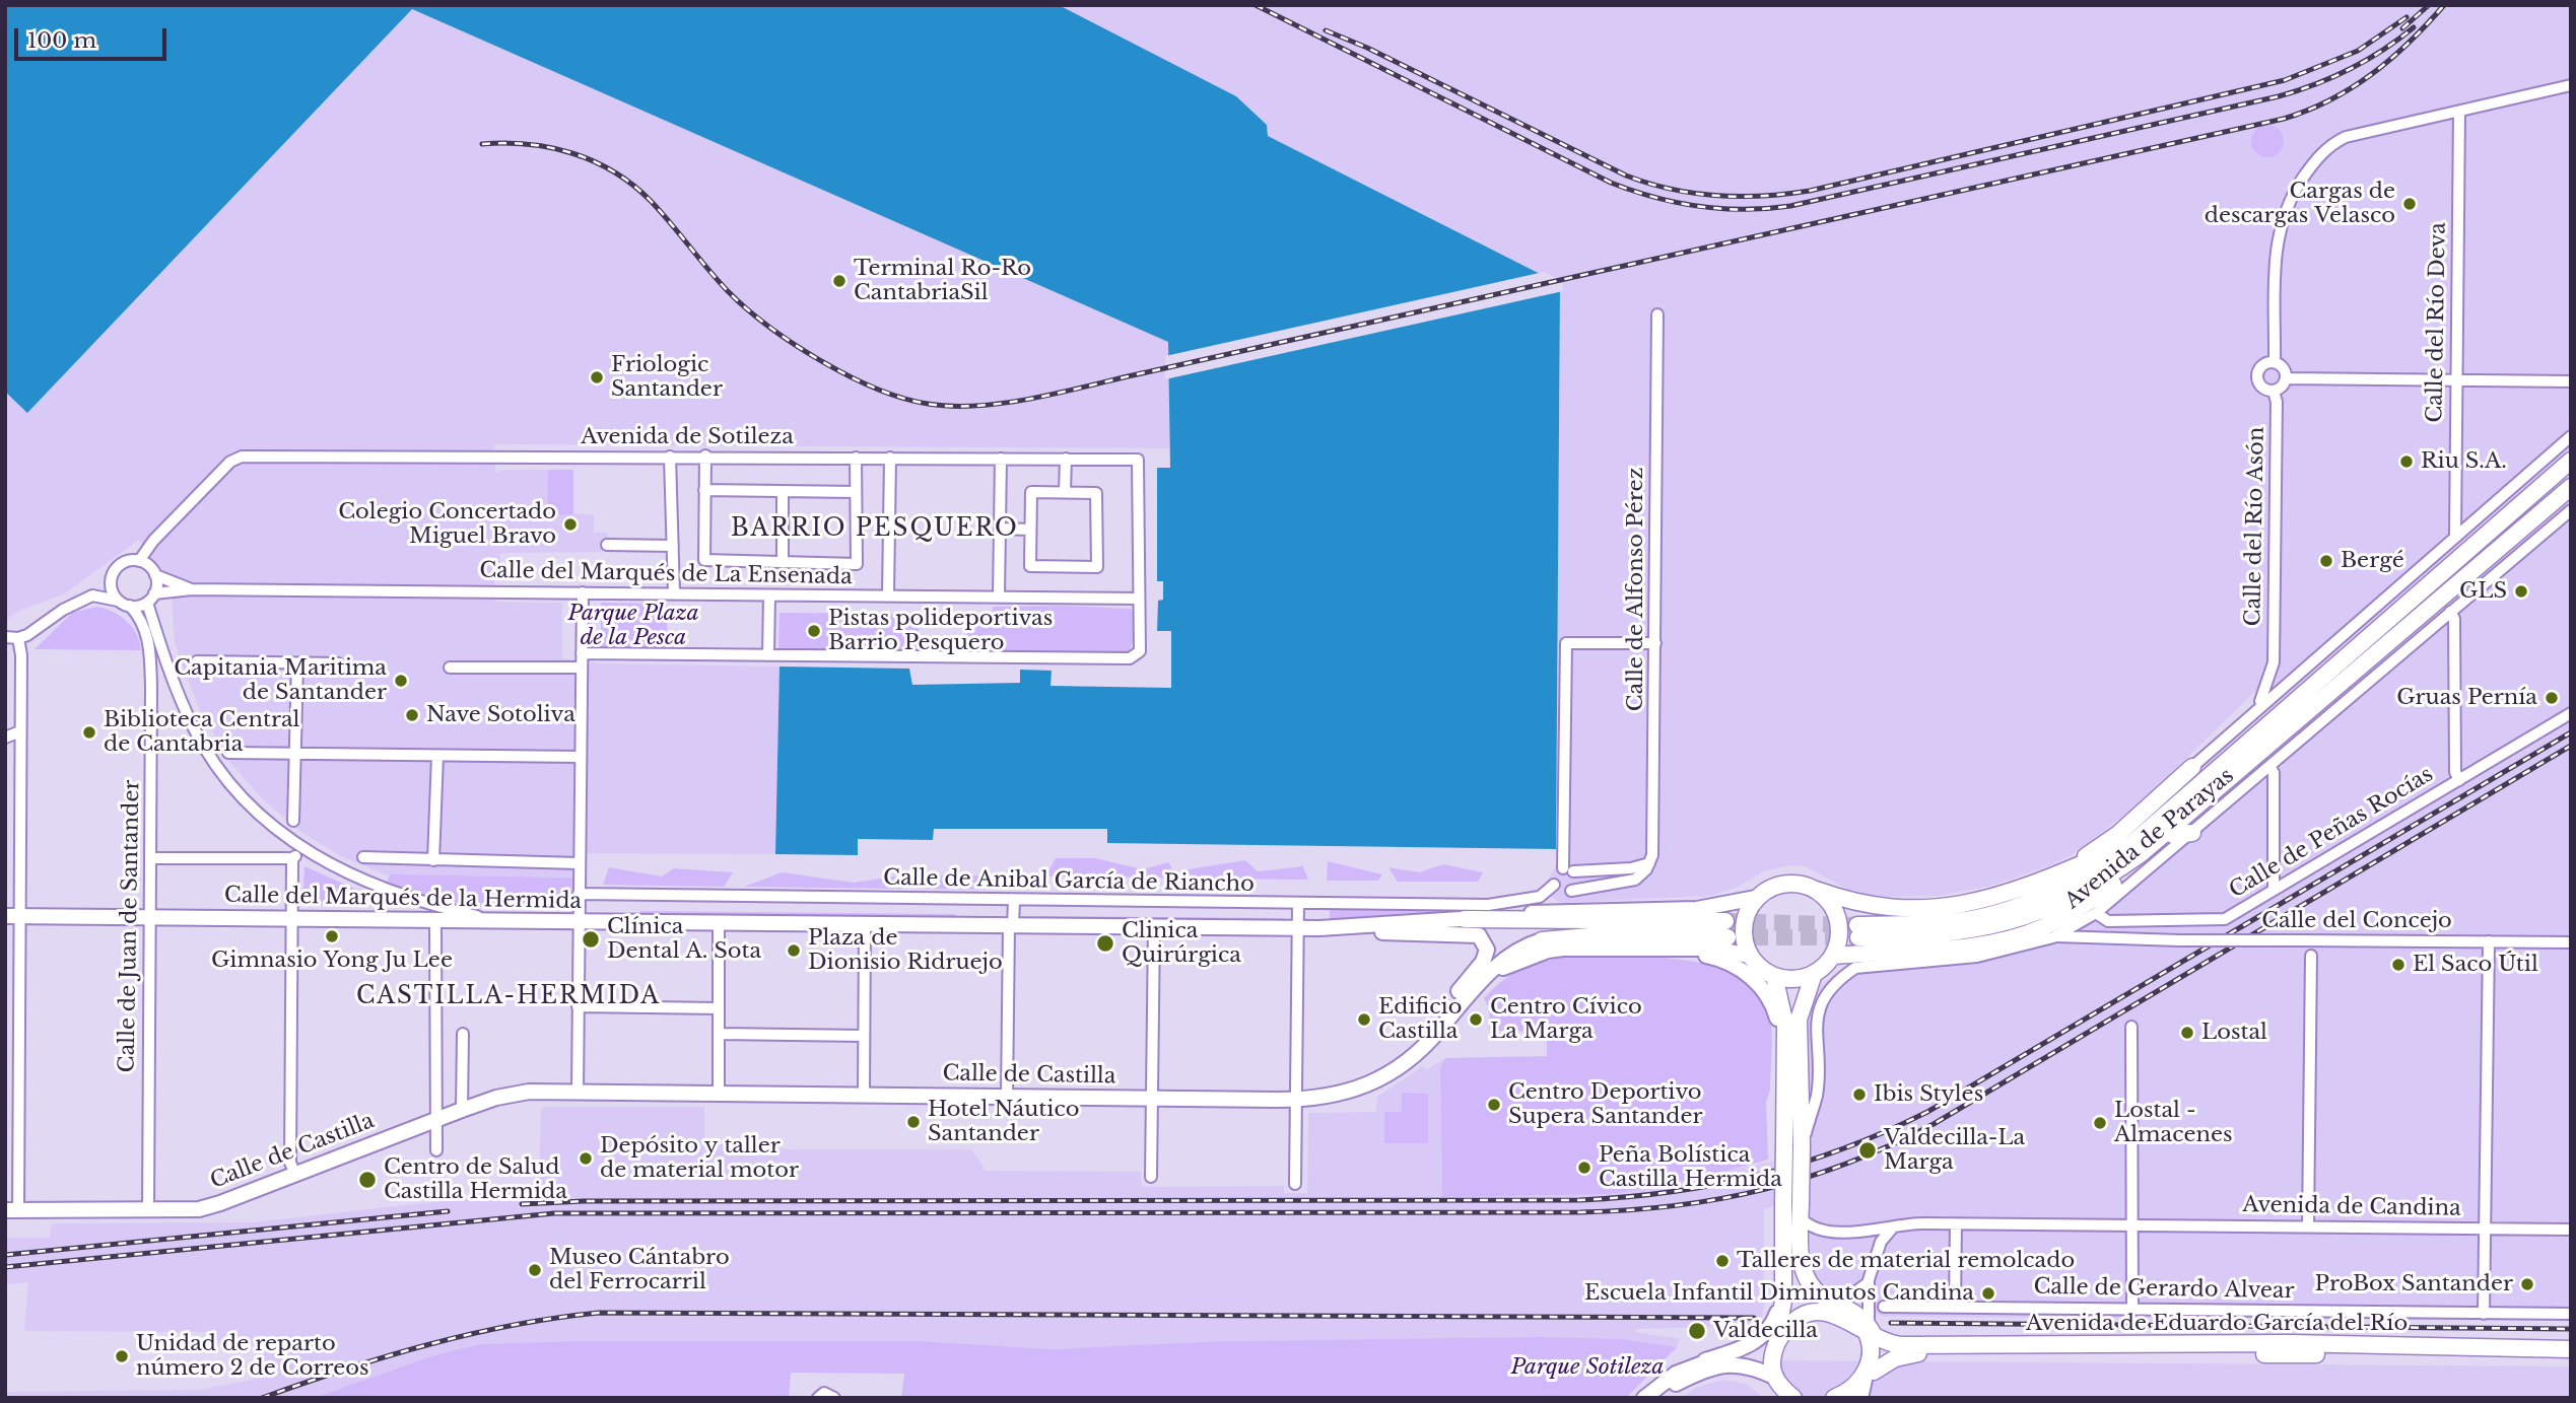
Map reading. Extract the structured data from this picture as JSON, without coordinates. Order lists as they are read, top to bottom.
{
  "streets": {
    "highway": ["Avenida de Eduardo García del Río"],
    "main road": ["Calle del Marqués de la Hermida", "Calle de Castilla"],
    "street": [
      "Calle del Río Deva",
      "Avenida de Sotileza",
      "Calle del Río Asón",
      "Calle del Marqués de La Ensenada",
      "Calle de Alfonso Pérez",
      "Calle de Peñas Rocías",
      "Avenida de Parayas",
      "Calle de Anibal García de Riancho",
      "Calle del Concejo",
      "Calle de Juan de Santander",
      "Avenida de Candina",
      "Calle de Gerardo Alvear"
    ]
  },
  "crossings": [
    ["Calle del Río Deva", "Avenida de Parayas"],
    ["Avenida de Sotileza", "Calle del Marqués de La Ensenada"],
    ["Avenida de Sotileza", "Calle de Juan de Santander"],
    ["Calle del Río Asón", "Avenida de Parayas"],
    ["Calle del Marqués de La Ensenada", "Calle de Juan de Santander"],
    ["Calle de Peñas Rocías", "Avenida de Parayas"],
    ["Avenida de Parayas", "Calle del Concejo"],
    ["Calle del Marqués de la Hermida", "Calle de Juan de Santander"],
    ["Calle de Juan de Santander", "Calle de Castilla"]
  ],
  "districts": ["BARRIO PESQUERO", "CASTILLA-HERMIDA"],
  "parks": ["Parque Plaza de la Pesca", "Parque Sotileza"],
  "places": [
    "Cargas de descargas Velasco",
    "Terminal Ro-Ro CantabriaSil",
    "Friologic Santander",
    "Riu S.A.",
    "Colegio Concertado Miguel Bravo",
    "Bergé",
    "GLS",
    "Pistas polideportivas Barrio Pesquero",
    "Capitania Maritima de Santander",
    "Gruas Pernía",
    "Nave Sotoliva",
    "Biblioteca Central de Cantabria",
    "Gimnasio Yong Ju Lee",
    "Clínica Dental A. Sota",
    "Clinica Quirúrgica",
    "Plaza de Dionisio Ridruejo",
    "El Saco Útil",
    "Edificio Castilla",
    "Centro Cívico La Marga",
    "Lostal",
    "Ibis Styles",
    "Centro Deportivo Supera Santander",
    "Hotel Náutico Santander",
    "Lostal - Almacenes",
    "Valdecilla-La Marga",
    "Depósito y taller de material motor",
    "Peña Bolística Castilla Hermida",
    "Centro de Salud Castilla Hermida",
    "Talleres de material remolcado",
    "Museo Cántabro del Ferrocarril",
    "ProBox Santander",
    "Escuela Infantil Diminutos Candina",
    "Valdecilla",
    "Unidad de reparto número 2 de Correos"
  ],
  "scale_bar": "100 m"
}
